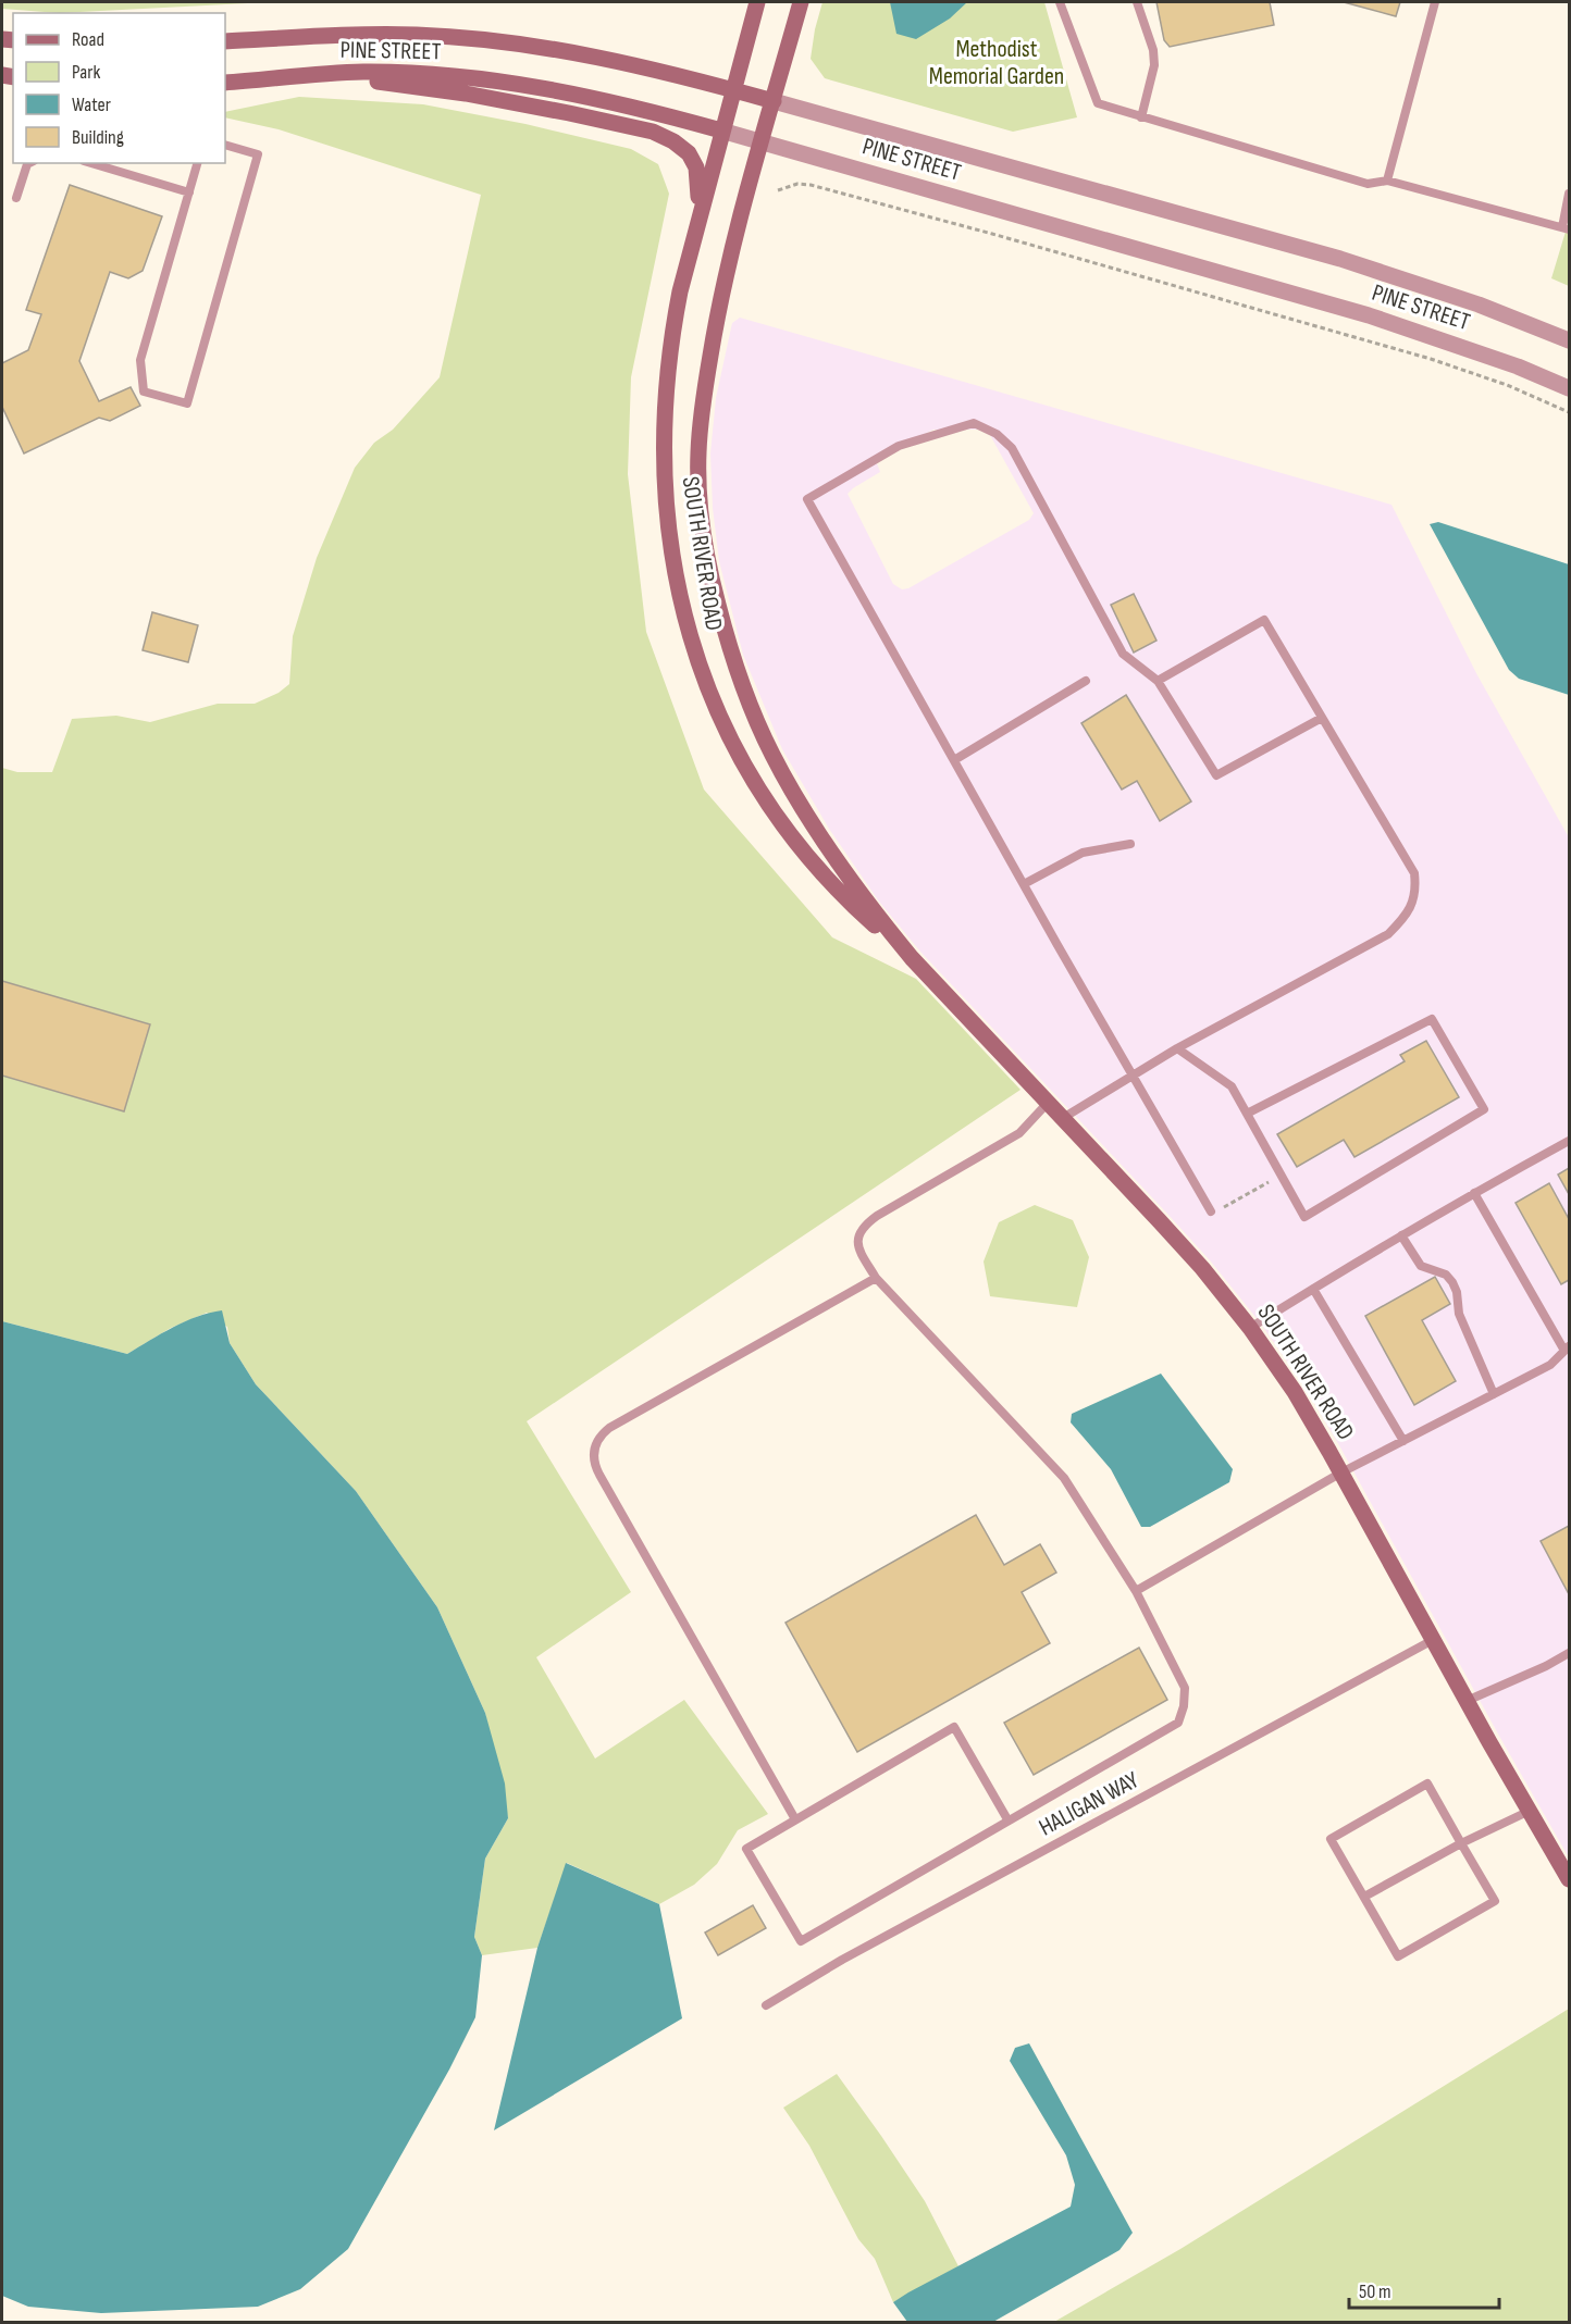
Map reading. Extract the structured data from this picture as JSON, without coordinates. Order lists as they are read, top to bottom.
{
  "streets": {
    "main road": ["PINE STREET", "SOUTH RIVER ROAD"],
    "lane": ["HALIGAN WAY"]
  },
  "crossings": [
    ["PINE STREET", "SOUTH RIVER ROAD"],
    ["SOUTH RIVER ROAD", "HALIGAN WAY"]
  ],
  "parks": ["Methodist Memorial Garden"],
  "legend": [
    "Road",
    "Park",
    "Water",
    "Building"
  ],
  "scale_bar": "50 m"
}
